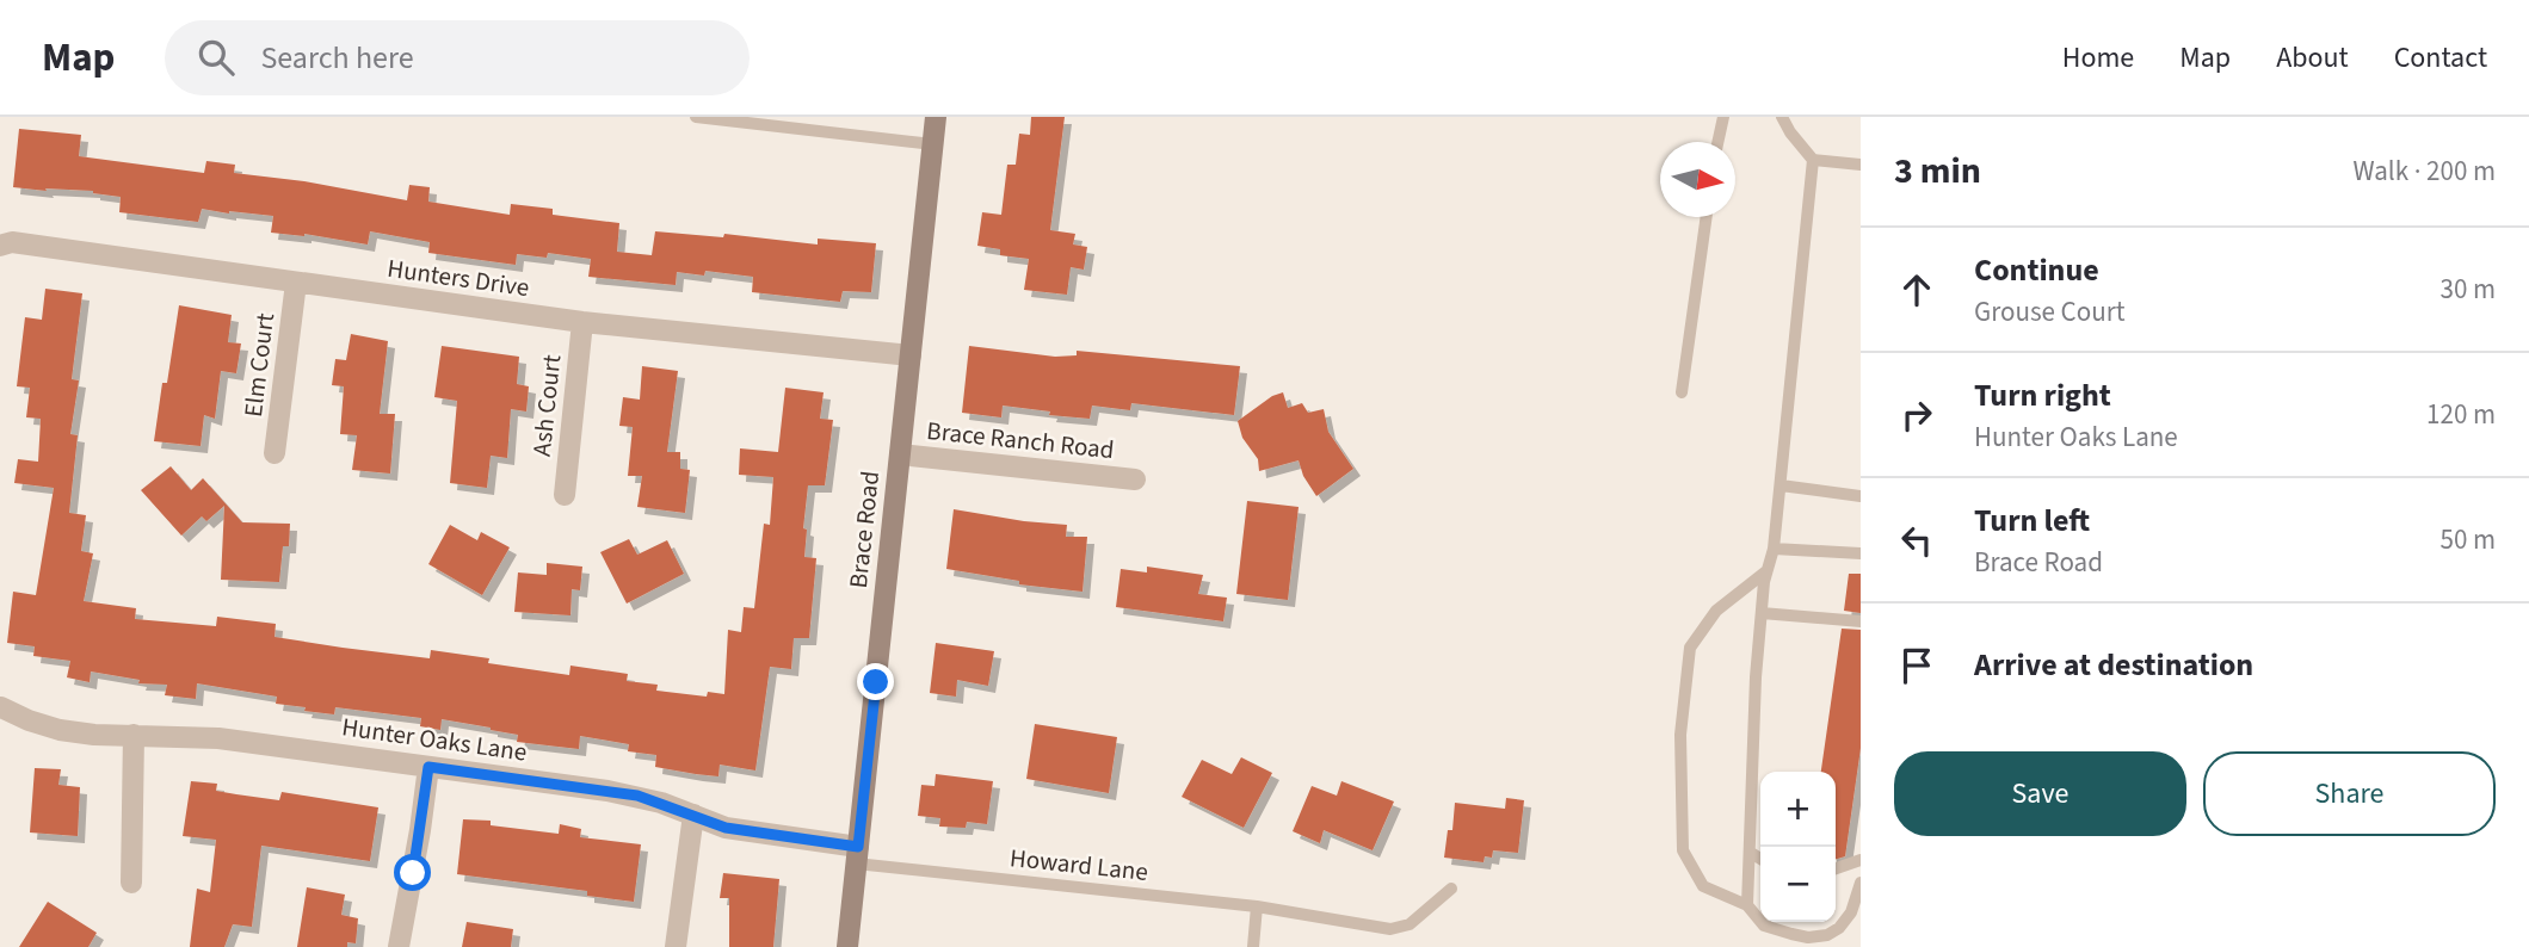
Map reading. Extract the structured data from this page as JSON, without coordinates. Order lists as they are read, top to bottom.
{
  "streets": {
    "street": [
      "Hunters Drive",
      "Elm Court",
      "Ash Court",
      "Brace Ranch Road",
      "Brace Road",
      "Hunter Oaks Lane"
    ],
    "lane": ["Howard Lane"]
  },
  "crossings": [
    ["Hunters Drive", "Elm Court"],
    ["Hunters Drive", "Ash Court"],
    ["Hunters Drive", "Brace Road"],
    ["Brace Ranch Road", "Brace Road"],
    ["Brace Road", "Hunter Oaks Lane"],
    ["Brace Road", "Howard Lane"],
    ["Hunter Oaks Lane", "Howard Lane"]
  ],
  "north": "right",
  "page": {
    "header": "Map",
    "search": "Search here",
    "nav": [
      "Home",
      "Map",
      "About",
      "Contact"
    ],
    "heading": ["3 min", "Walk · 200 m"],
    "list": [
      ["Continue", "Grouse Court", "30 m"],
      ["Turn right", "Hunter Oaks Lane", "120 m"],
      ["Turn left", "Brace Road", "50 m"],
      "Arrive at destination"
    ],
    "buttons": ["Save", "Share"],
    "map_buttons": ["+", "−"]
  }
}
